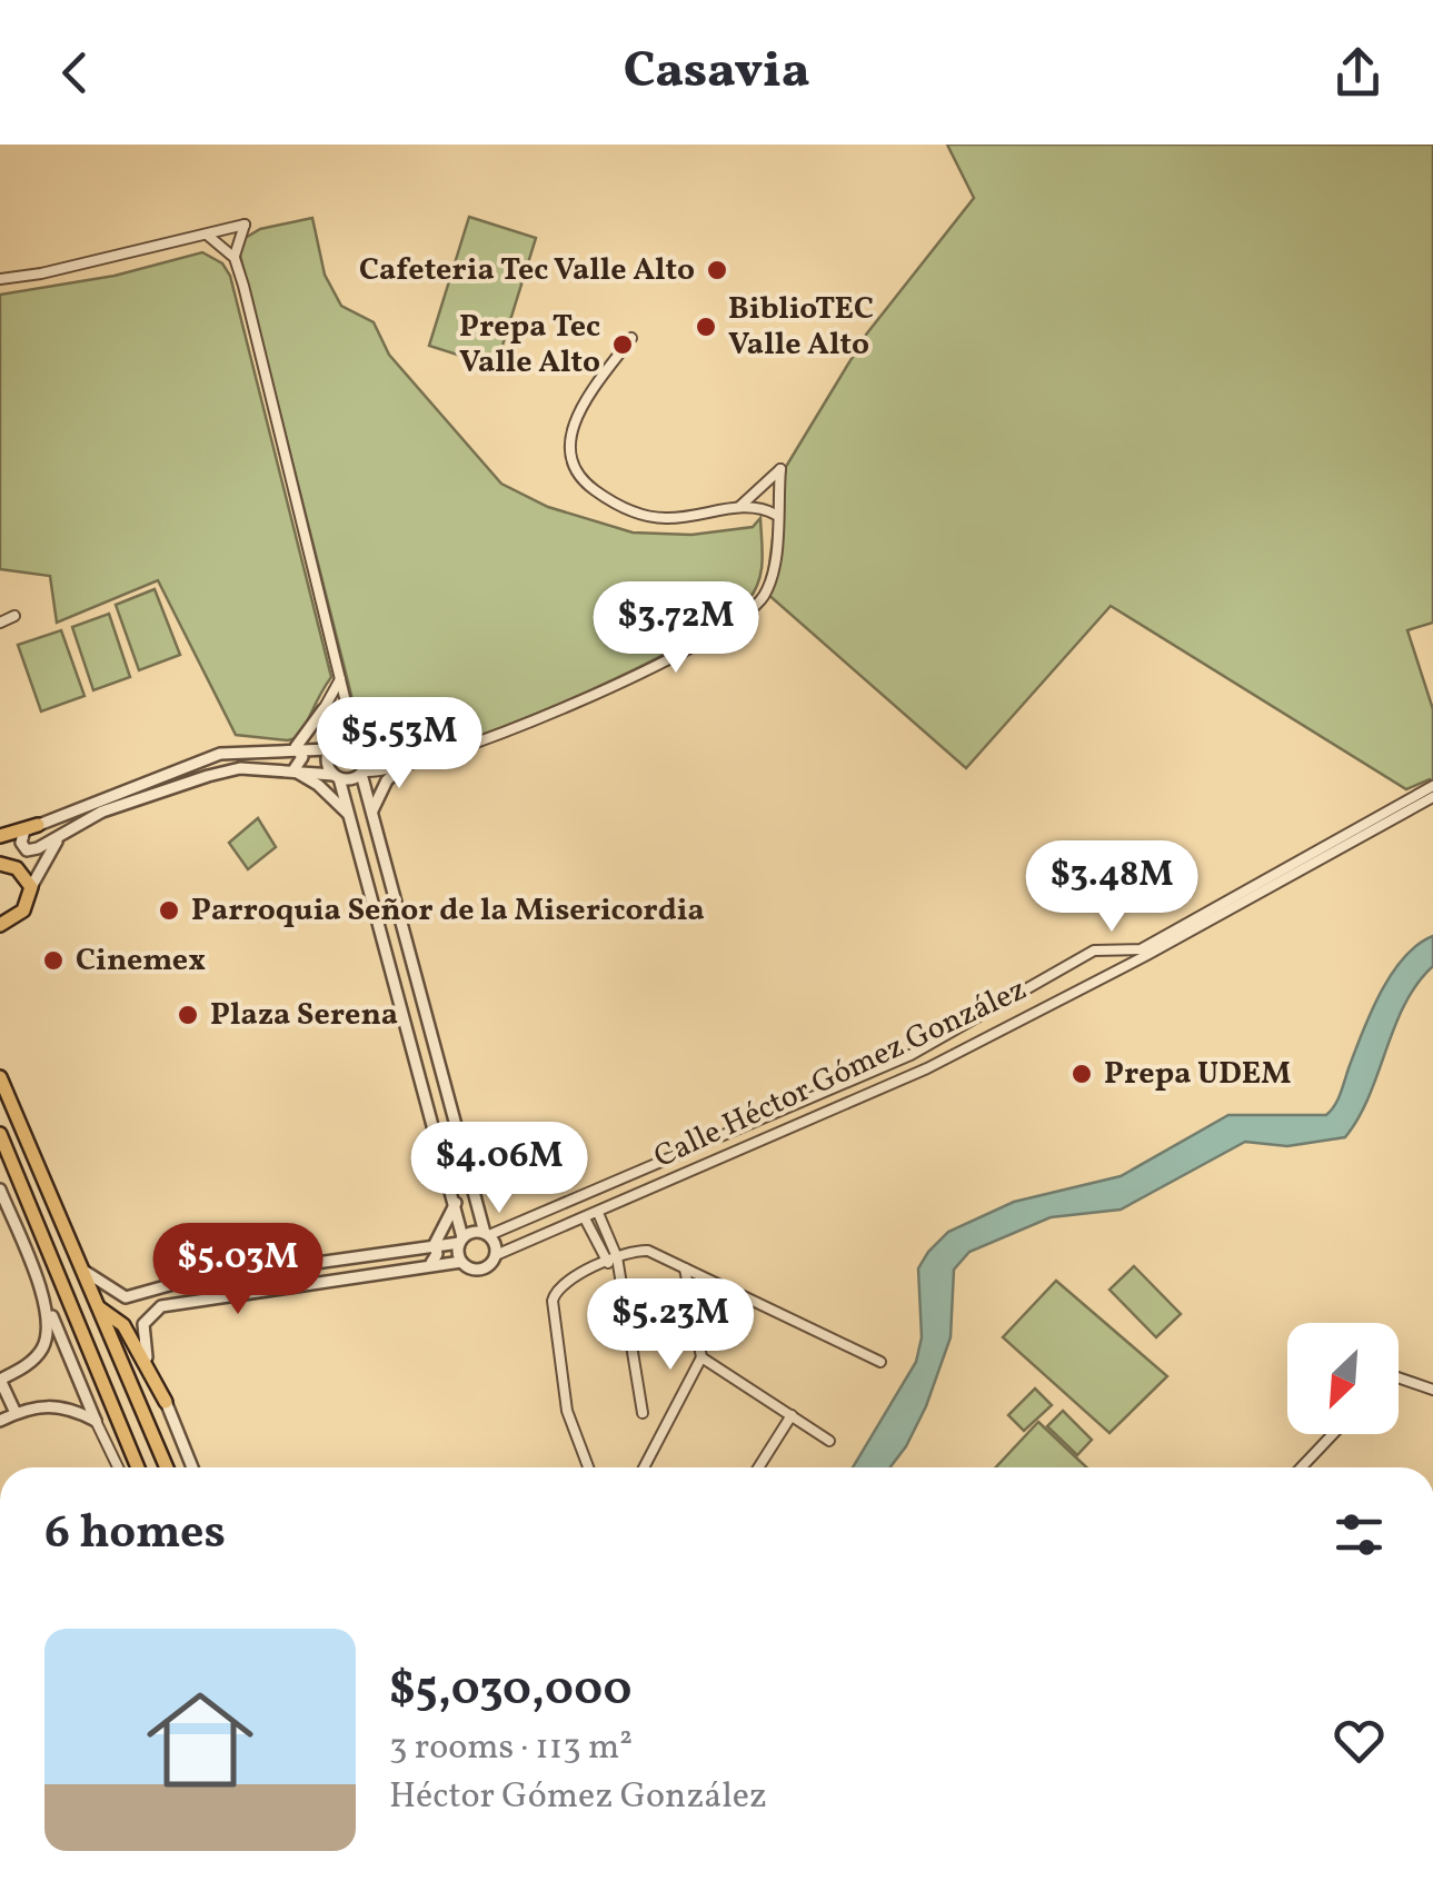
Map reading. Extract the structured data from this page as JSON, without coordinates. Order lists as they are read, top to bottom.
{
  "streets": {
    "street": ["Calle Héctor Gómez González"]
  },
  "places": [
    "Cafeteria Tec Valle Alto",
    "BiblioTEC Valle Alto",
    "Prepa Tec Valle Alto",
    "Parroquia Señor de la Misericordia",
    "Cinemex",
    "Plaza Serena",
    "Prepa UDEM"
  ],
  "north": "bottom left",
  "page": {
    "header": "Casavia",
    "price": [
      "$3.72M",
      "$5.53M",
      "$3.48M",
      "$4.06M",
      "$5.03M",
      "$5.23M"
    ],
    "heading": "6 homes",
    "list": [
      {
        "name": "$5,030,000",
        "note": "3 rooms · 113 m² · Héctor Gómez González"
      }
    ]
  }
}
